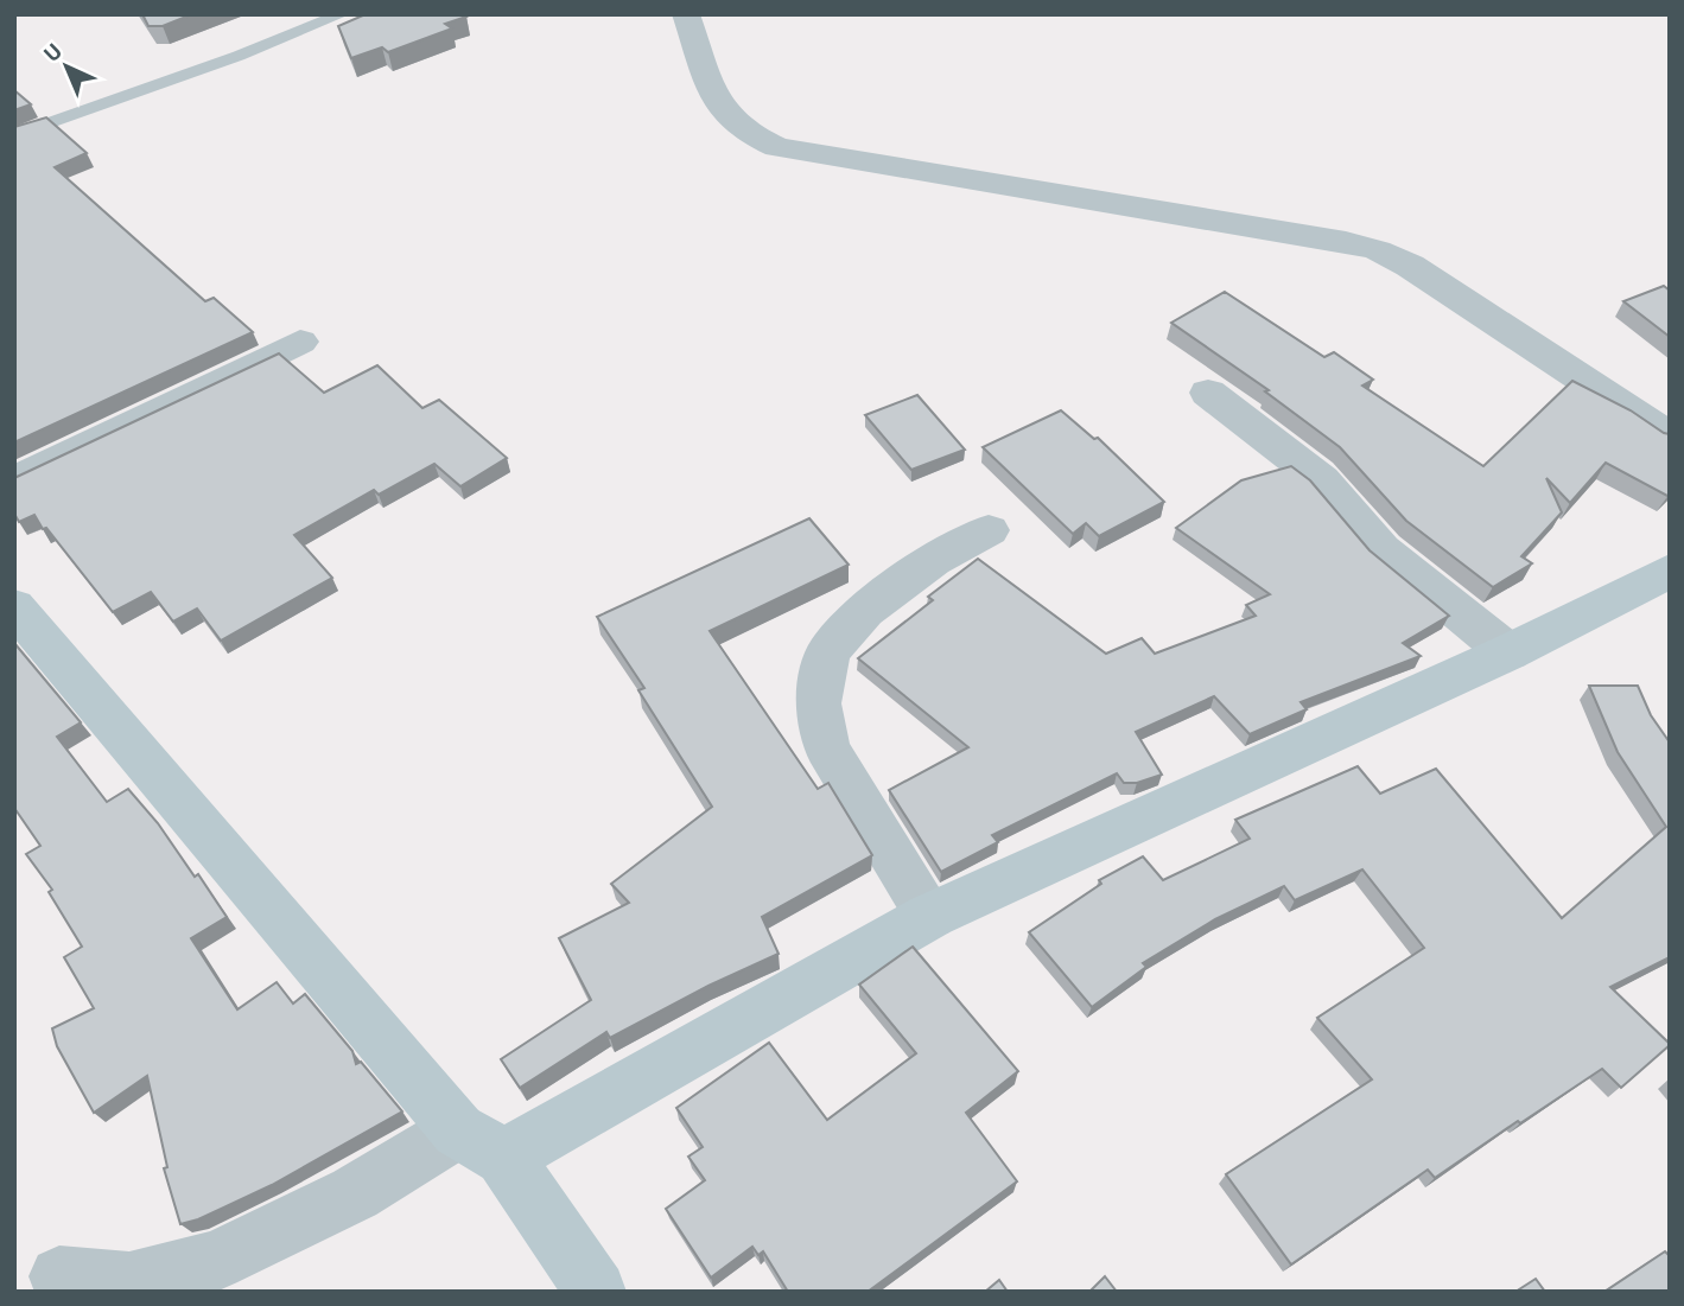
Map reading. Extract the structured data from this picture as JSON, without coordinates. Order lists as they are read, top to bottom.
{
  "north": "top left"
}
